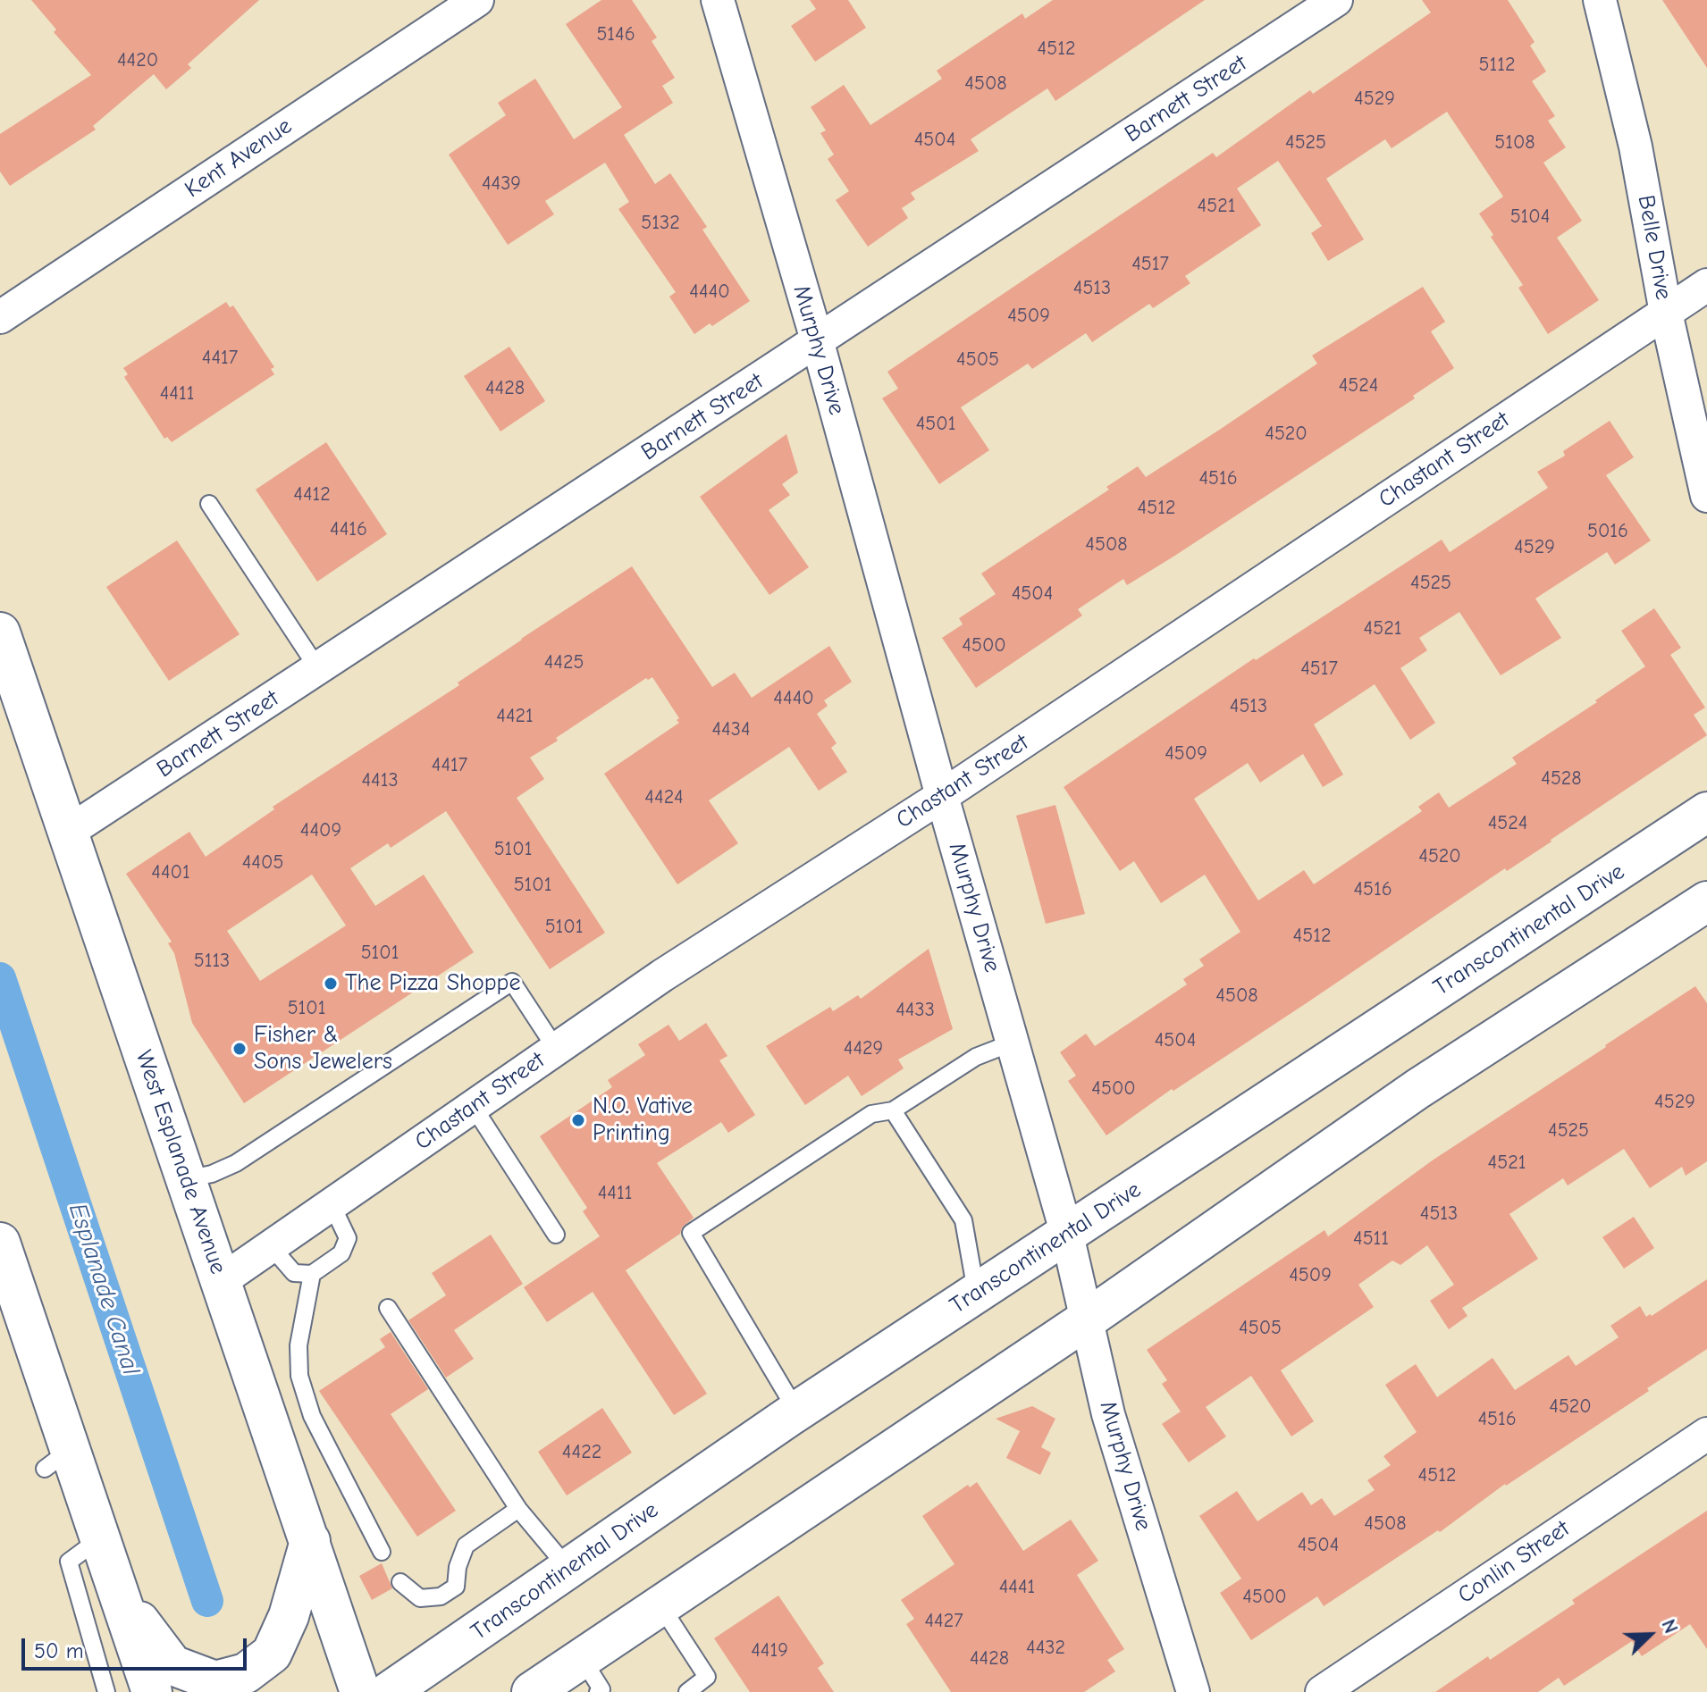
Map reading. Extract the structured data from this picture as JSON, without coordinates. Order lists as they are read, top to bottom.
{
  "streets": {
    "street": [
      "Barnett Street",
      "Kent Avenue",
      "Belle Drive",
      "Murphy Drive",
      "Chastant Street",
      "Transcontinental Drive",
      "West Esplanade Avenue",
      "Conlin Street"
    ]
  },
  "crossings": [
    ["Barnett Street", "Murphy Drive"],
    ["Barnett Street", "West Esplanade Avenue"],
    ["Belle Drive", "Chastant Street"],
    ["Murphy Drive", "Chastant Street"],
    ["Murphy Drive", "Transcontinental Drive"],
    ["Chastant Street", "West Esplanade Avenue"]
  ],
  "water": ["Esplanade Canal"],
  "places": ["The Pizza Shoppe", "Fisher & Sons Jewelers", "N.O. Vative Printing"],
  "house_numbers": [
    "5146",
    "4512",
    "4420",
    "5112",
    "4508",
    "4529",
    "4504",
    "4525",
    "5108",
    "4439",
    "4521",
    "5104",
    "5132",
    "4517",
    "4513",
    "4440",
    "4509",
    "4417",
    "4505",
    "4524",
    "4428",
    "4411",
    "4501",
    "4520",
    "4516",
    "4412",
    "4512",
    "4416",
    "5016",
    "4508",
    "4529",
    "4525",
    "4504",
    "4521",
    "4500",
    "4425",
    "4517",
    "4440",
    "4513",
    "4421",
    "4434",
    "4509",
    "4417",
    "4528",
    "4413",
    "4424",
    "4524",
    "4409",
    "5101",
    "4520",
    "4405",
    "4401",
    "5101",
    "4516",
    "5101",
    "4512",
    "5101",
    "5113",
    "4508",
    "5101",
    "4433",
    "4504",
    "4429",
    "4500",
    "4529",
    "4525",
    "4521",
    "4411",
    "4513",
    "4511",
    "4509",
    "4505",
    "4520",
    "4516",
    "4422",
    "4512",
    "4508",
    "4504",
    "4441",
    "4500",
    "4427",
    "4432",
    "4419",
    "4428"
  ],
  "scale_bar": "50 m",
  "north": "top right"
}
